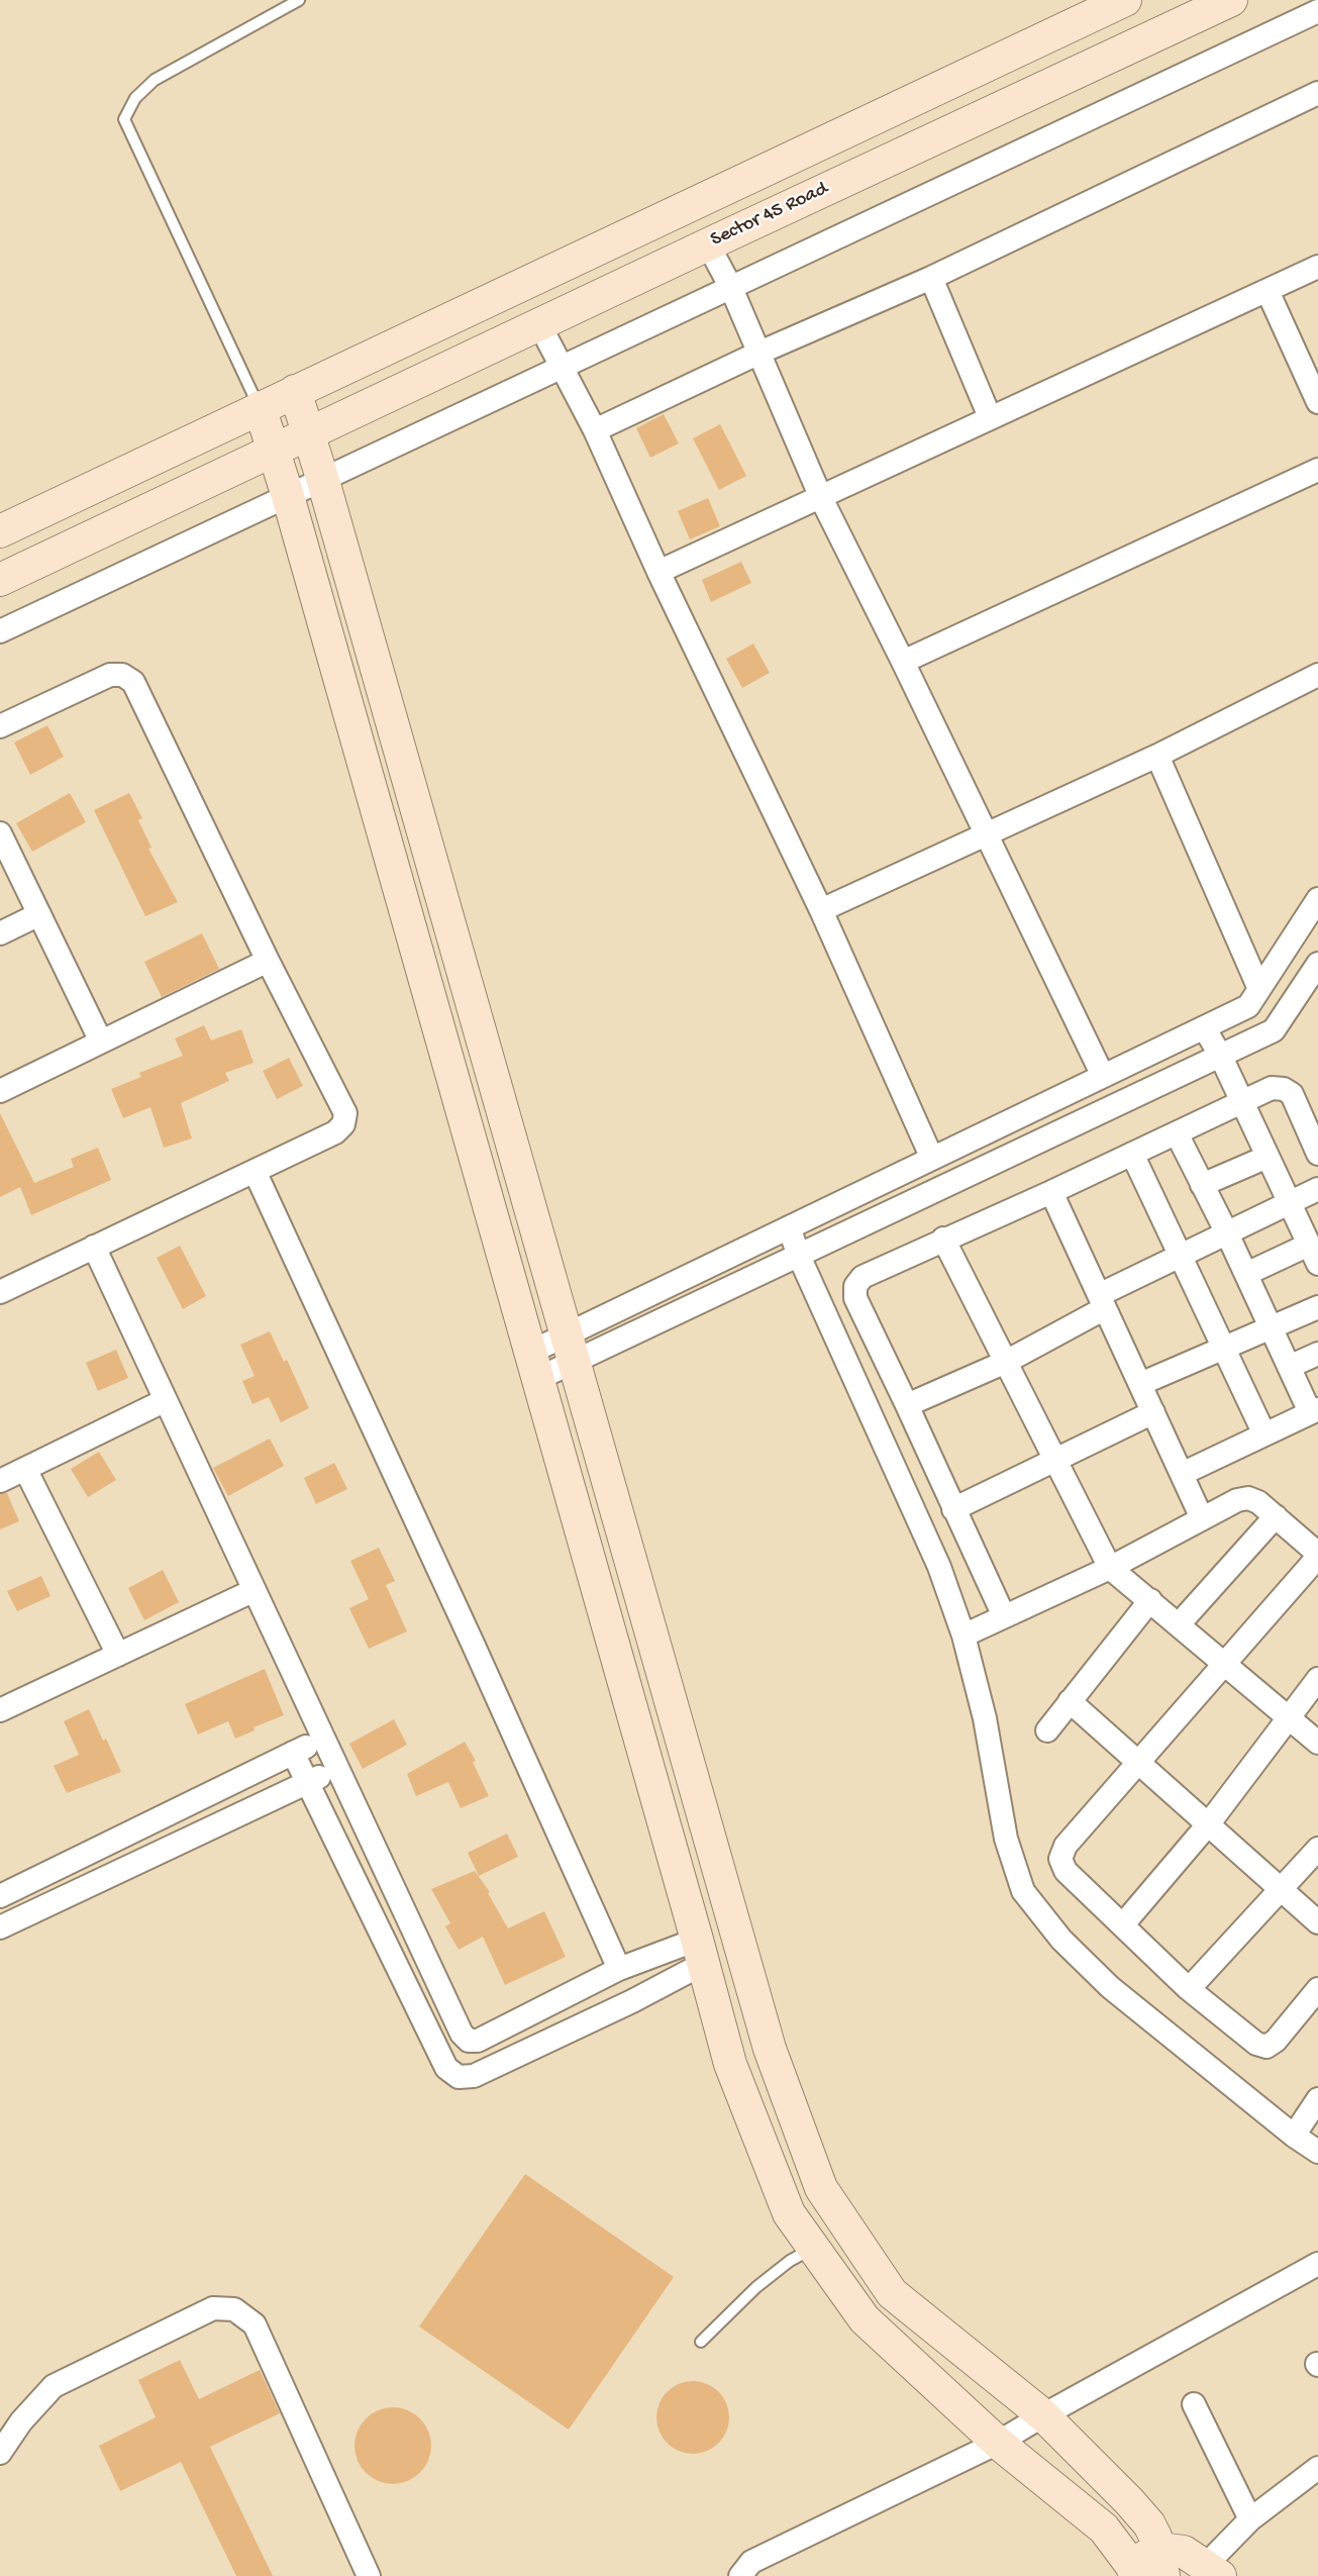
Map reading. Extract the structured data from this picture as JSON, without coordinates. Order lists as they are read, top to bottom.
{
  "streets": {
    "street": ["Sector 45 Road"]
  }
}
